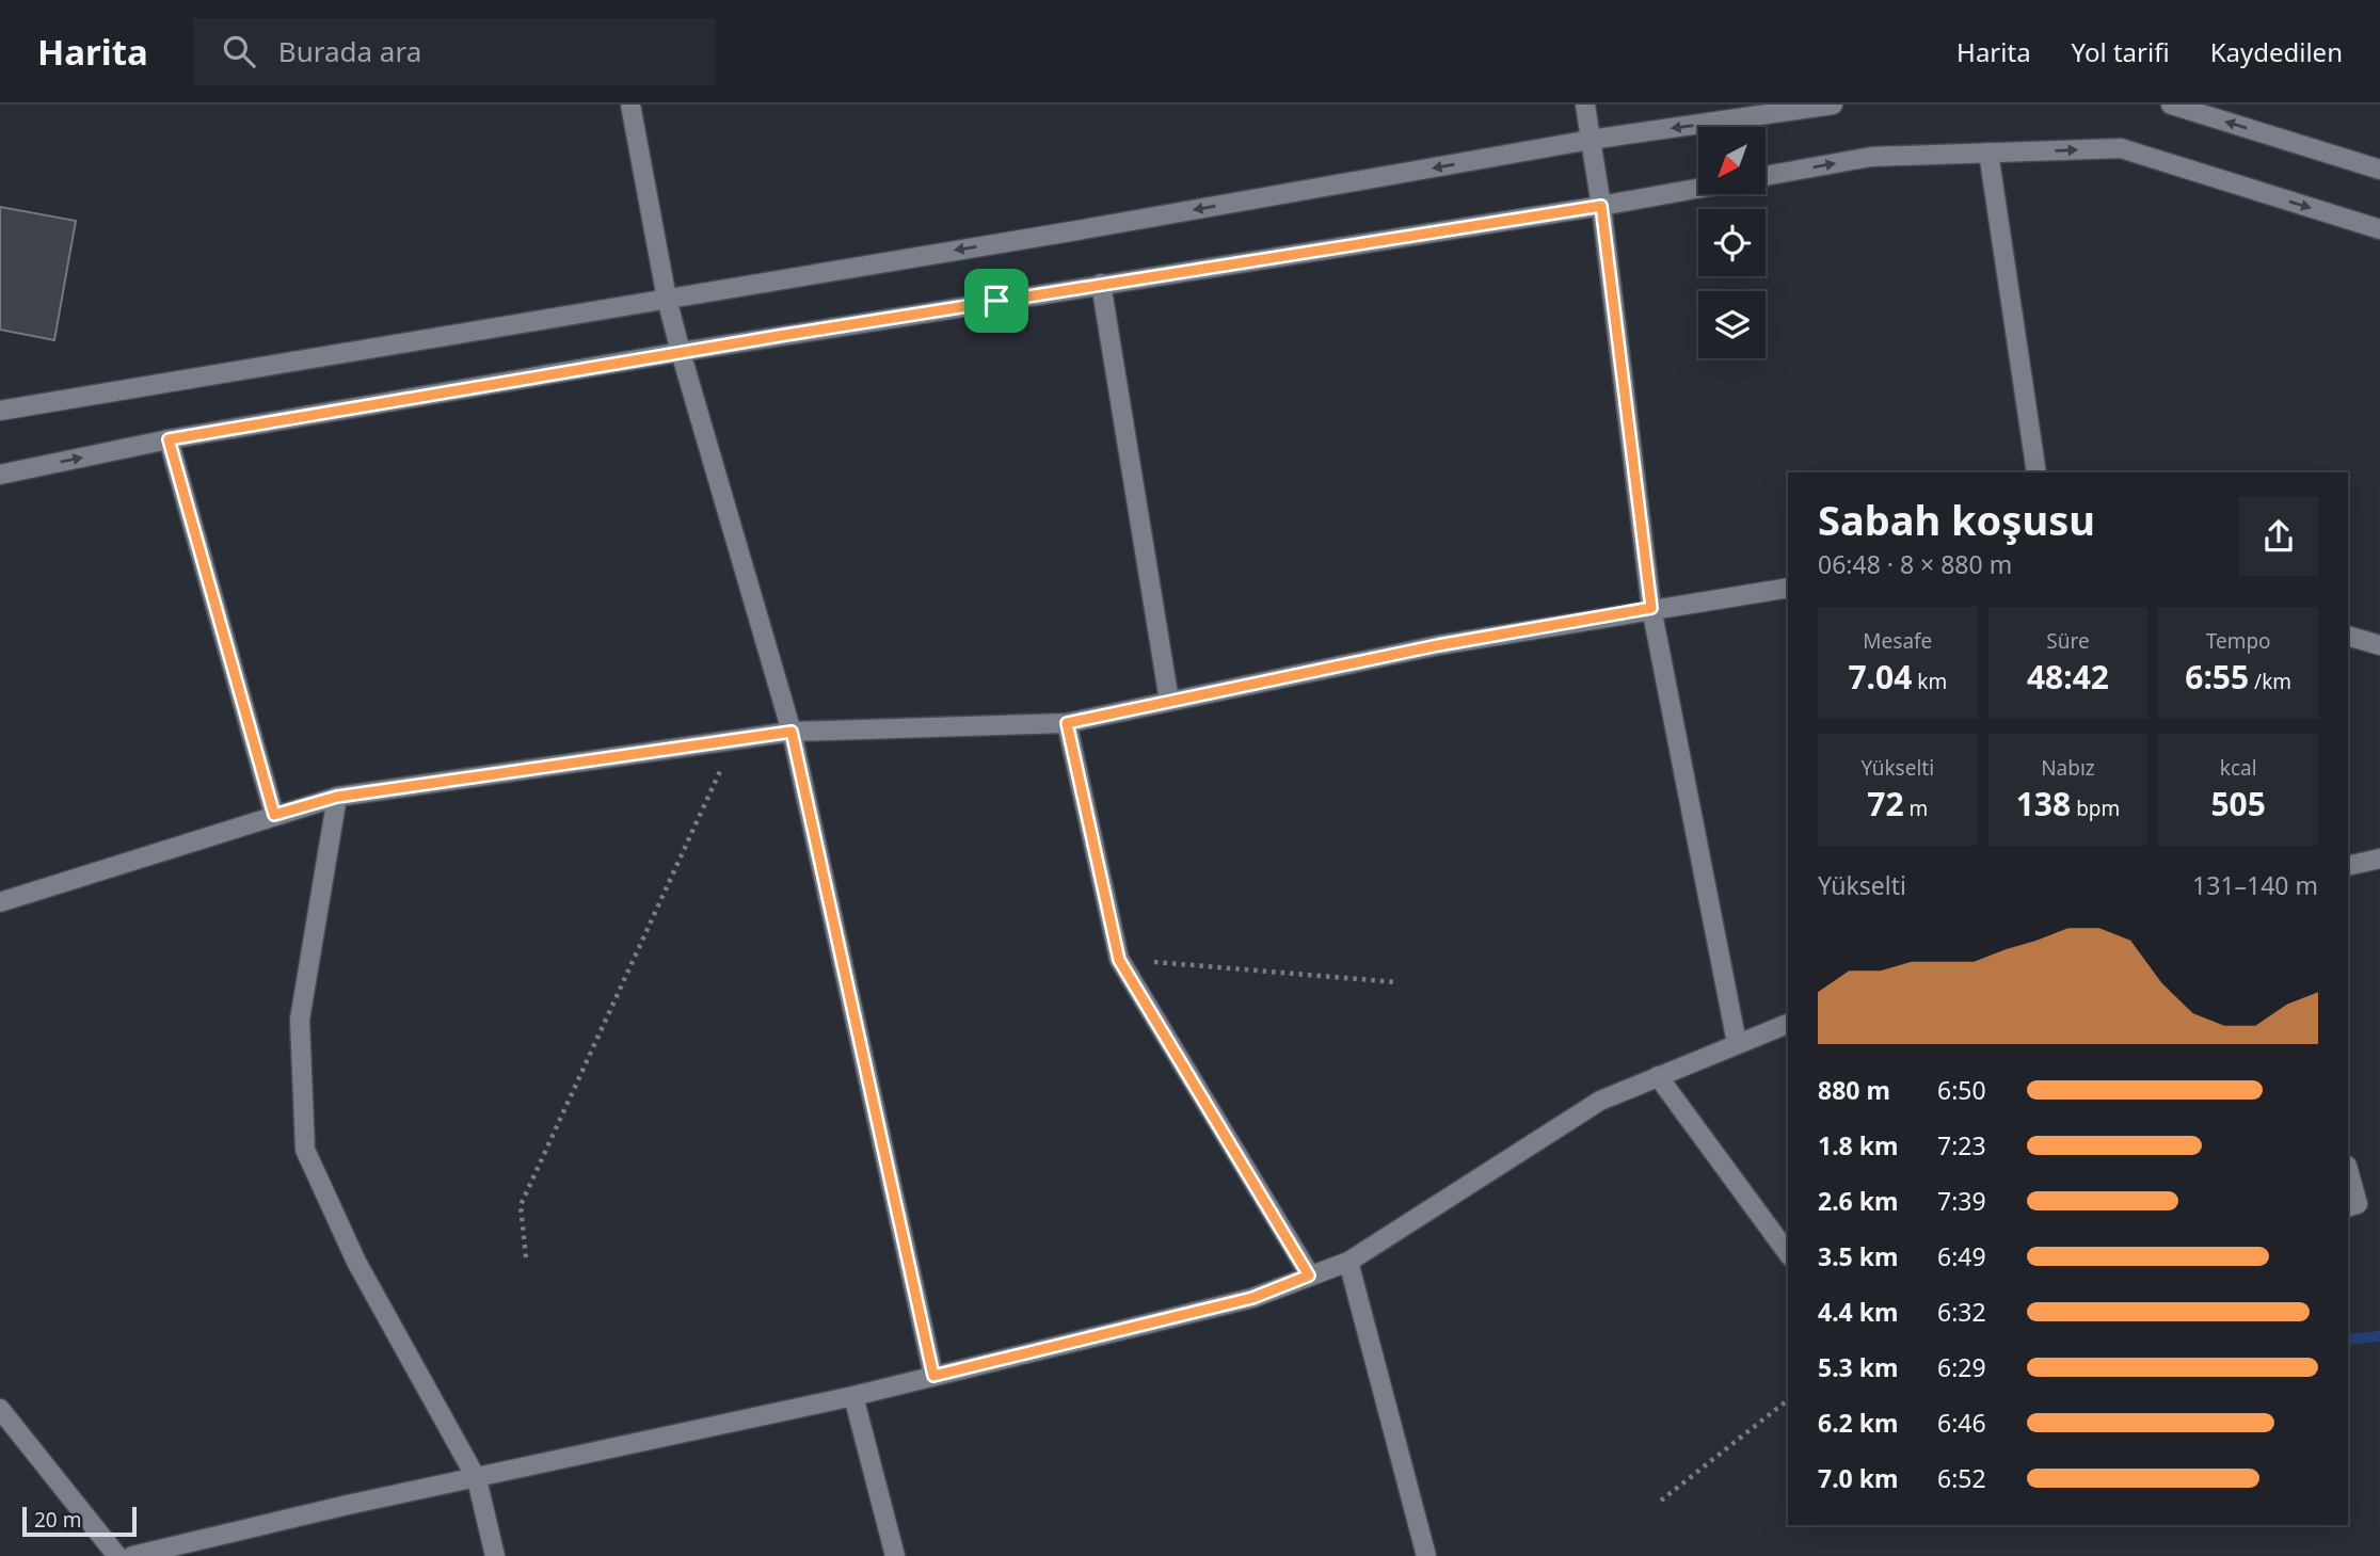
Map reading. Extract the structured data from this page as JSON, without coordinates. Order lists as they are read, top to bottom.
{
  "scale_bar": "20 m",
  "north": "bottom left",
  "page": {
    "header": "Harita",
    "search": "Burada ara",
    "nav": ["Harita", "Yol tarifi", "Kaydedilen"],
    "heading": ["Sabah koşusu", "06:48 · 8 × 880 m"],
    "stats": [
      ["Mesafe", "7.04 km"],
      ["Süre", "48:42"],
      ["Tempo", "6:55 /km"],
      ["Yükselti", "72 m"],
      ["Nabız", "138 bpm"],
      ["kcal", "505"]
    ],
    "chart": ["Yükselti", "131–140 m"],
    "list": [
      {
        "name": "880 m",
        "note": "6:50"
      },
      {
        "name": "1.8 km",
        "note": "7:23"
      },
      {
        "name": "2.6 km",
        "note": "7:39"
      },
      {
        "name": "3.5 km",
        "note": "6:49"
      },
      {
        "name": "4.4 km",
        "note": "6:32"
      },
      {
        "name": "5.3 km",
        "note": "6:29"
      },
      {
        "name": "6.2 km",
        "note": "6:46"
      },
      {
        "name": "7.0 km",
        "note": "6:52"
      }
    ],
    "scale": "20 m"
  }
}
